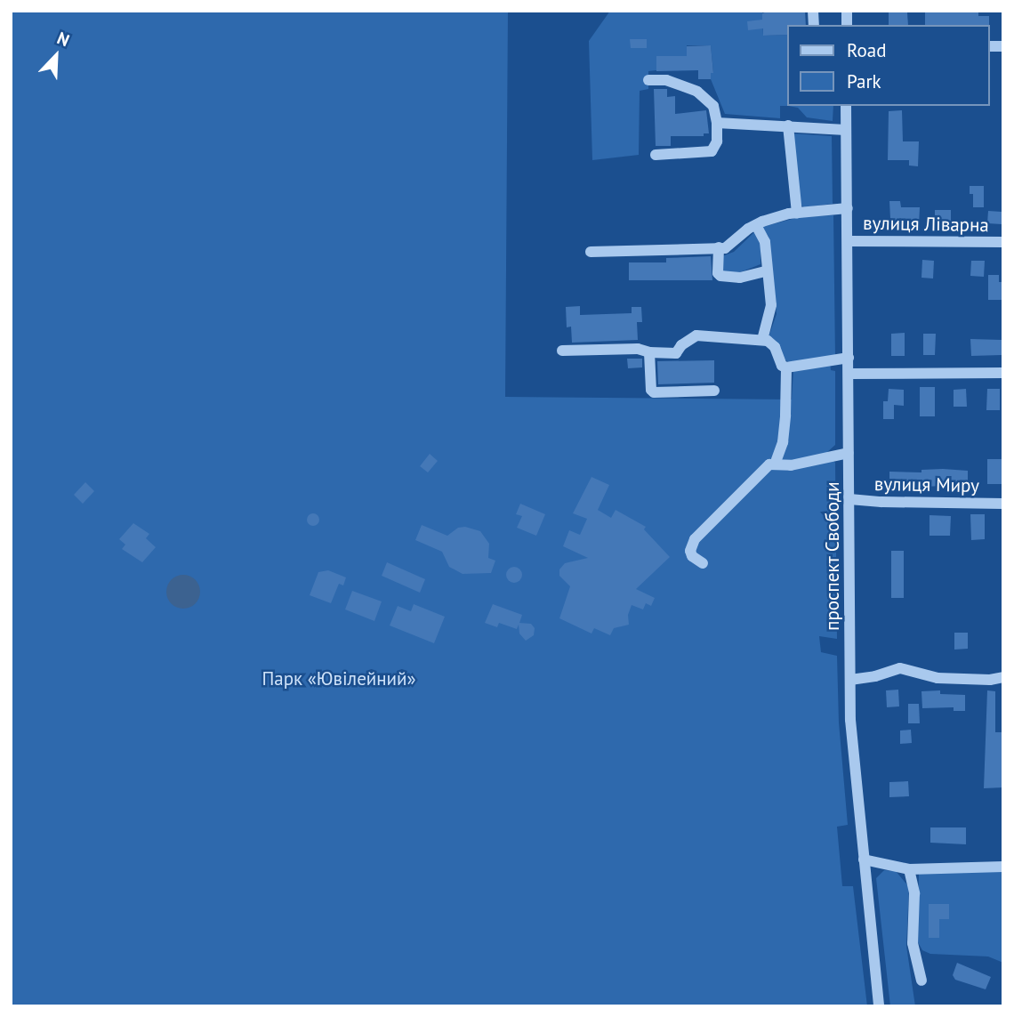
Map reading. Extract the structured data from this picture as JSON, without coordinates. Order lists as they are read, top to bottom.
{
  "streets": {
    "street": ["вулиця Ліварна", "вулиця Миру", "проспект Свободи"]
  },
  "crossings": [
    ["вулиця Ліварна", "проспект Свободи"],
    ["вулиця Миру", "проспект Свободи"]
  ],
  "parks": ["Парк «Ювілейний»"],
  "legend": ["Road", "Park"],
  "north": "top right"
}
